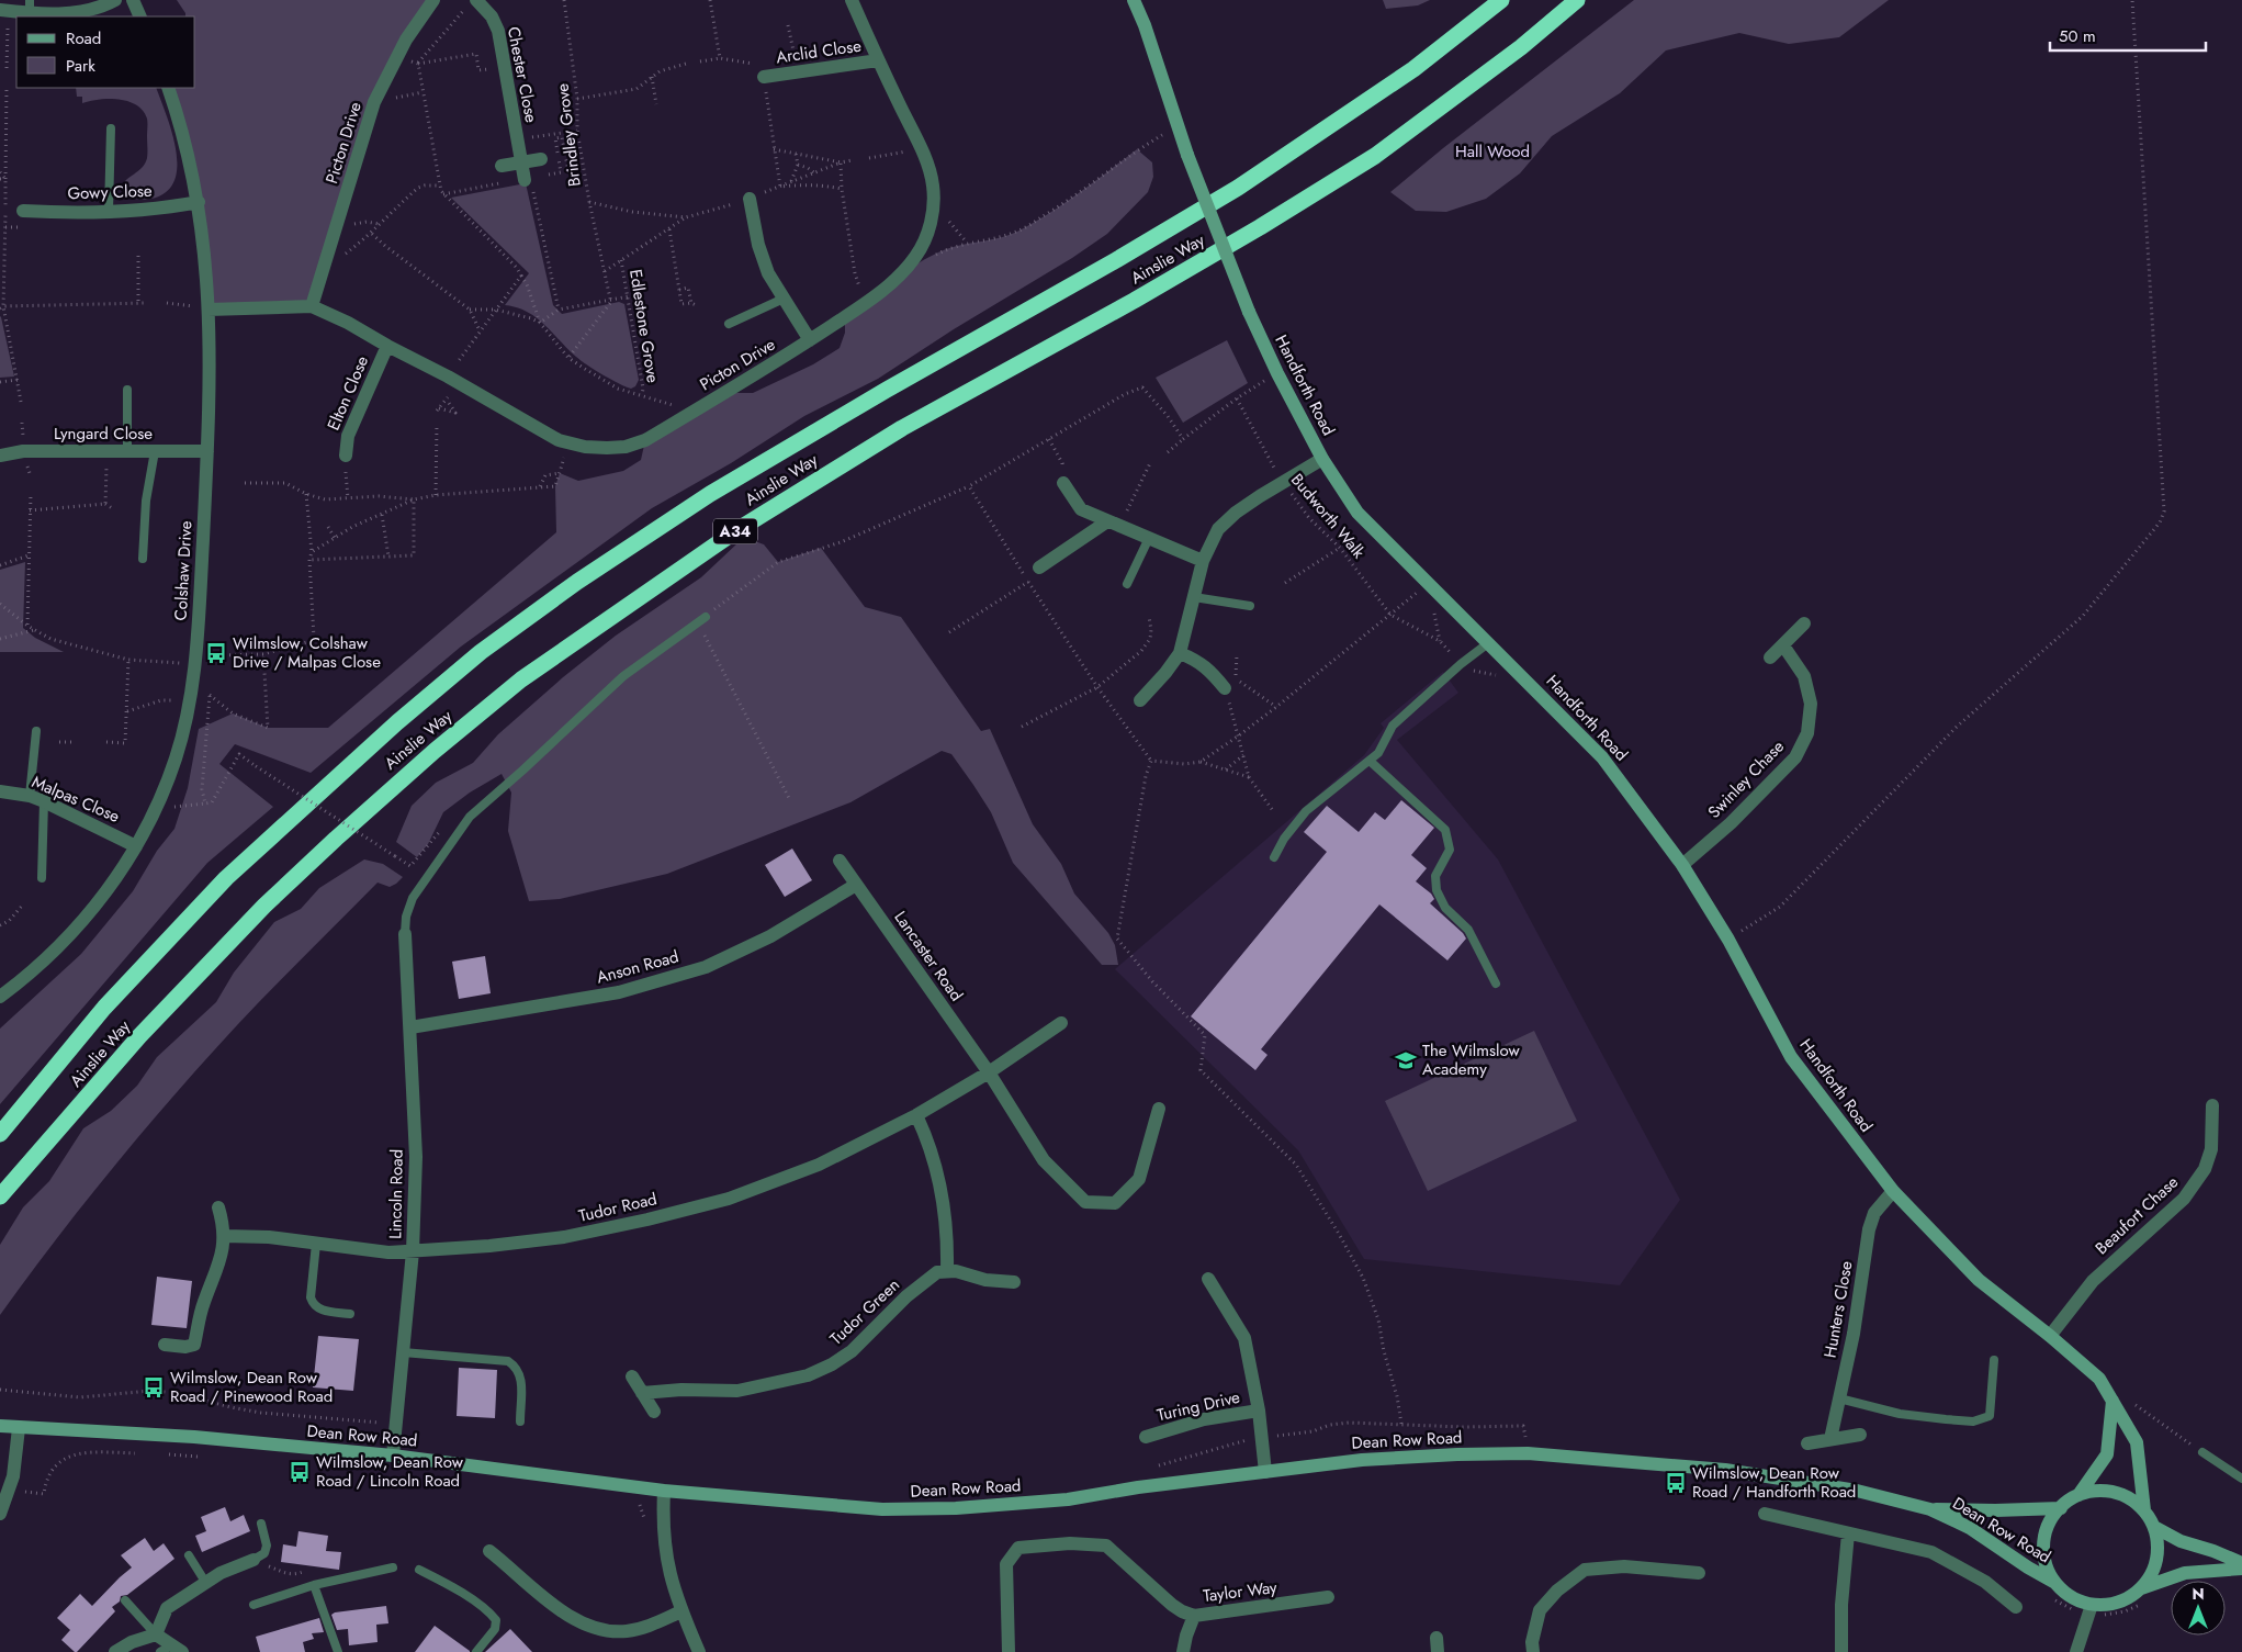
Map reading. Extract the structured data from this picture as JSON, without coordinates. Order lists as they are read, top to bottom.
{
  "streets": {
    "highway": ["Ainslie Way", "A34"],
    "main road": ["Handforth Road", "Dean Row Road"],
    "street": [
      "Arclid Close",
      "Chester Close",
      "Picton Drive",
      "Gowy Close",
      "Elton Close",
      "Lyngard Close",
      "Colshaw Drive",
      "Swinley Chase",
      "Malpas Close",
      "Lancaster Road",
      "Anson Road",
      "Lincoln Road",
      "Tudor Road",
      "Beaufort Chase",
      "Hunters Close",
      "Tudor Green",
      "Turing Drive",
      "Taylor Way"
    ],
    "path": ["Brindley Grove", "Edlestone Grove", "Budworth Walk"]
  },
  "crossings": [
    ["Arclid Close", "Picton Drive"],
    ["Brindley Grove", "Edlestone Grove"],
    ["Picton Drive", "Elton Close"],
    ["Picton Drive", "Colshaw Drive"],
    ["Gowy Close", "Colshaw Drive"],
    ["Handforth Road", "Swinley Chase"],
    ["Handforth Road", "Beaufort Chase"],
    ["Handforth Road", "Hunters Close"],
    ["Handforth Road", "Dean Row Road"],
    ["Lyngard Close", "Colshaw Drive"],
    ["Colshaw Drive", "Malpas Close"],
    ["Lancaster Road", "Anson Road"],
    ["Lancaster Road", "Tudor Road"],
    ["Anson Road", "Lincoln Road"],
    ["Lincoln Road", "Tudor Road"],
    ["Lincoln Road", "Dean Row Road"],
    ["Turing Drive", "Dean Row Road"]
  ],
  "parks": ["Hall Wood"],
  "places": {
    "bus stop": [
      "Wilmslow, Colshaw Drive / Malpas Close",
      "Wilmslow, Dean Row Road / Pinewood Road",
      "Wilmslow, Dean Row Road / Lincoln Road",
      "Wilmslow, Dean Row Road / Handforth Road"
    ],
    "school or university": ["The Wilmslow Academy"]
  },
  "legend": ["Road", "Park"],
  "scale_bar": "50 m",
  "north": "top"
}
